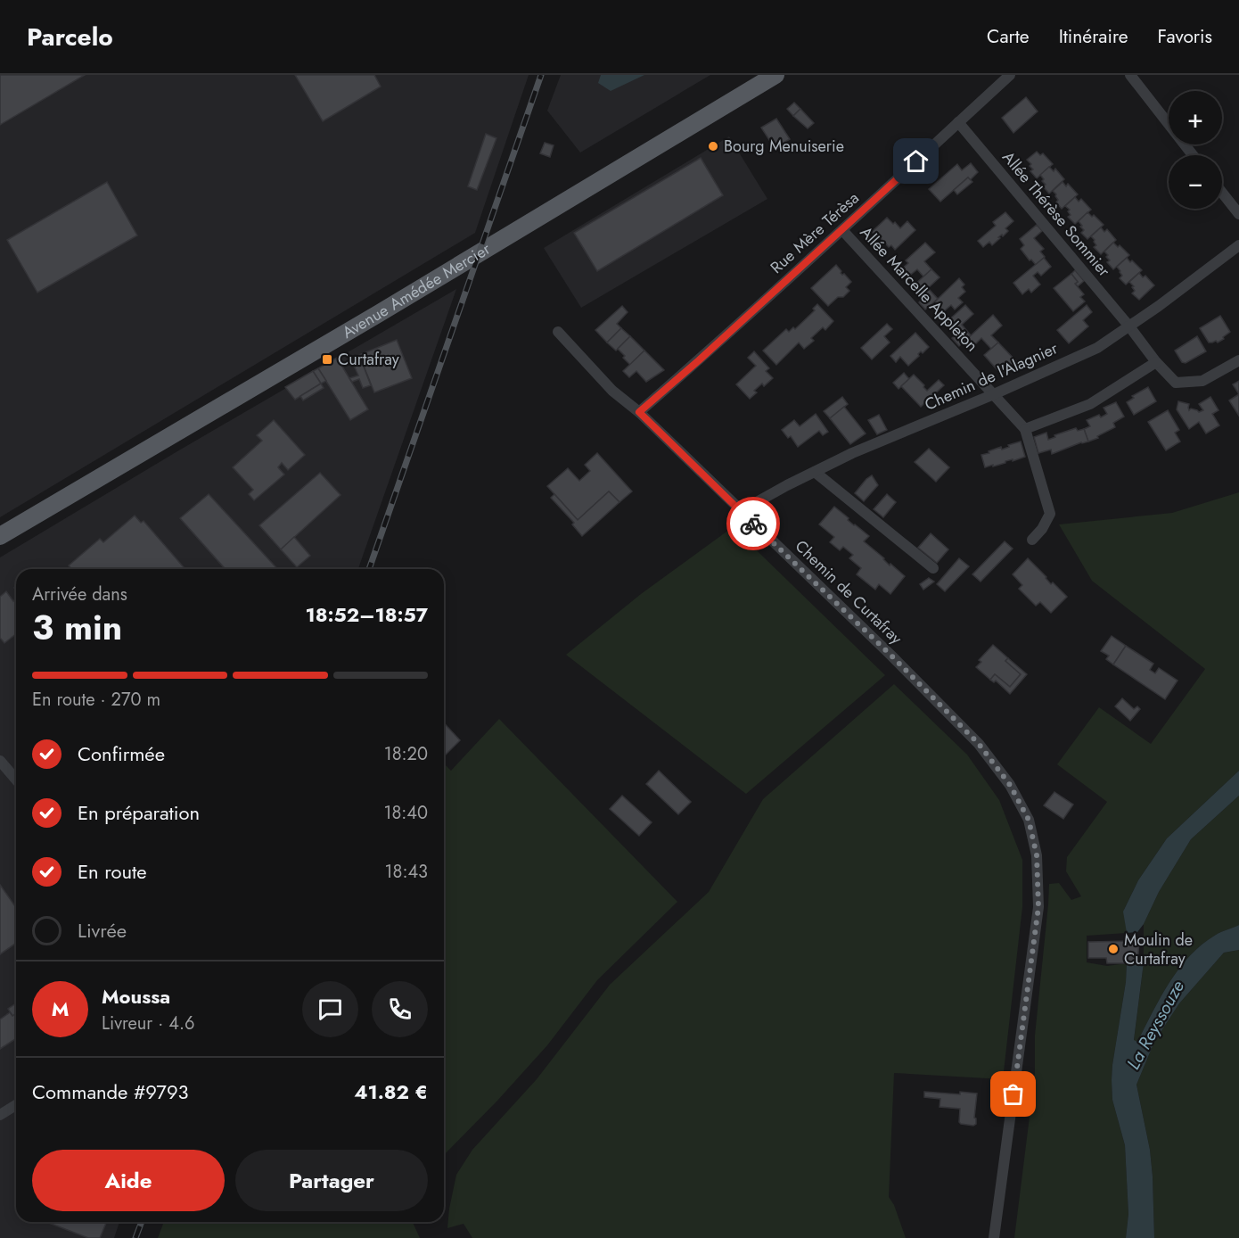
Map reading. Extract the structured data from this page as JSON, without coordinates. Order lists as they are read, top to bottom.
{
  "streets": {
    "main road": ["Avenue Amédée Mercier"],
    "street": [
      "Allée Thérèse Sommier",
      "Rue Mère Térèsa",
      "Allée Marcelle Appleton",
      "Chemin de l'Alagnier",
      "Chemin de Curtafray"
    ]
  },
  "crossings": [
    ["Allée Thérèse Sommier", "Rue Mère Térèsa"],
    ["Allée Thérèse Sommier", "Chemin de l'Alagnier"],
    ["Rue Mère Térèsa", "Allée Marcelle Appleton"],
    ["Rue Mère Térèsa", "Chemin de Curtafray"],
    ["Allée Marcelle Appleton", "Chemin de l'Alagnier"],
    ["Chemin de l'Alagnier", "Chemin de Curtafray"]
  ],
  "water": ["La Reyssouze"],
  "places": {
    "other": ["Bourg Menuiserie", "Moulin de Curtafray"],
    "transit": ["Curtafray"]
  },
  "page": {
    "header": "Parcelo",
    "nav": ["Carte", "Itinéraire", "Favoris"],
    "map_buttons": ["+", "−"],
    "heading": ["3 min", "Arrivée dans", "18:52–18:57"],
    "panel": [
      "Moussa",
      "Livreur · 4.6",
      "Commande #9793",
      "41.82 €"
    ],
    "bar": "En route · 270 m",
    "list": [
      ["Confirmée", "18:20"],
      ["En préparation", "18:40"],
      ["En route", "18:43"],
      "Livrée"
    ],
    "round": "M",
    "buttons": ["Aide", "Partager"]
  }
}
